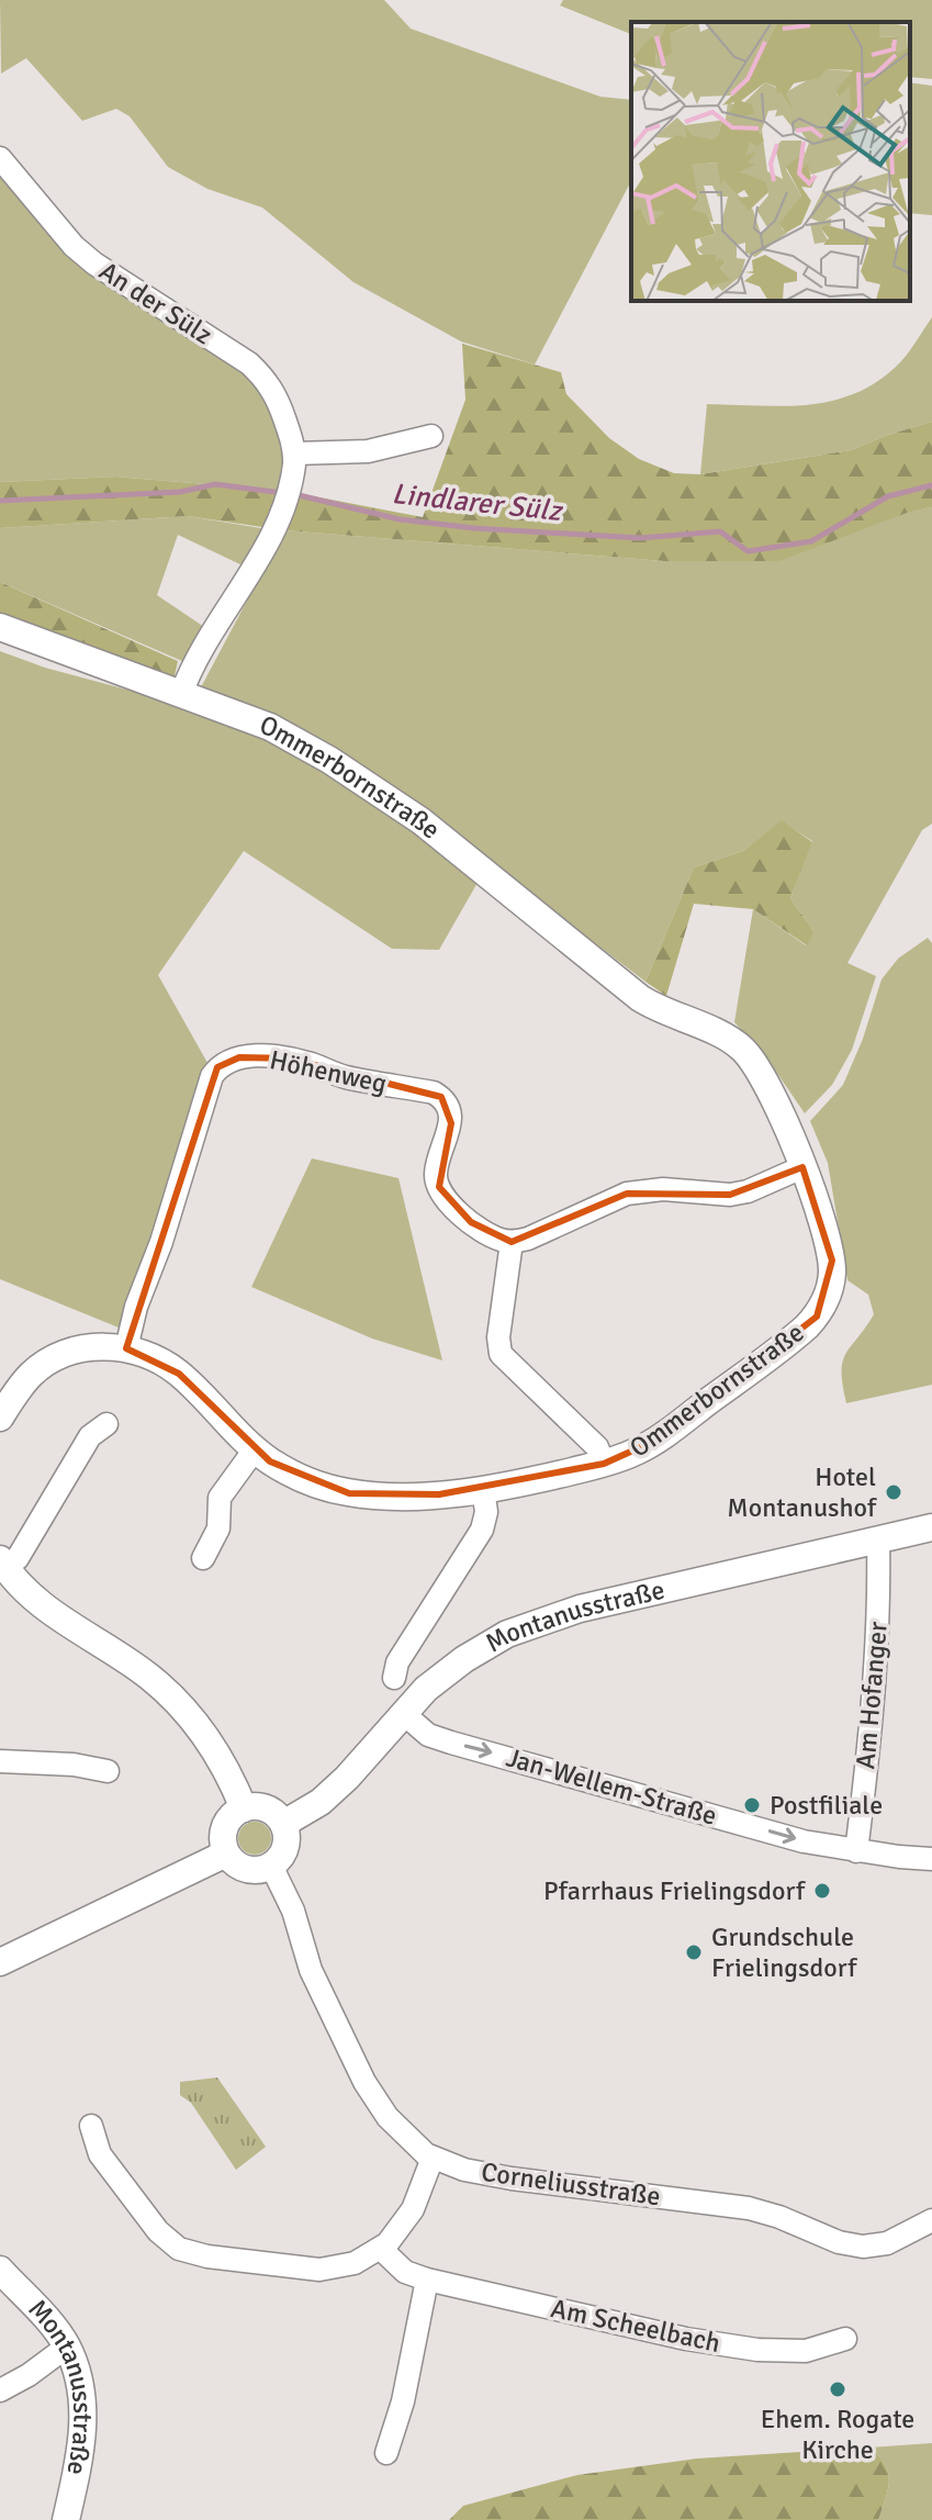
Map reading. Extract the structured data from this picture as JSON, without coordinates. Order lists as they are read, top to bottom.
{
  "streets": {
    "main road": ["Ommerbornstraße", "Montanusstraße"],
    "street": [
      "An der Sülz",
      "Höhenweg",
      "Am Hofanger",
      "Jan-Wellem-Straße",
      "Corneliusstraße",
      "Am Scheelbach"
    ]
  },
  "crossings": [
    ["An der Sülz", "Ommerbornstraße"],
    ["Ommerbornstraße", "Höhenweg"],
    ["Montanusstraße", "Am Hofanger"],
    ["Montanusstraße", "Jan-Wellem-Straße"],
    ["Montanusstraße", "Corneliusstraße"],
    ["Am Hofanger", "Jan-Wellem-Straße"]
  ],
  "one_way": ["Jan-Wellem-Straße"],
  "water": ["Lindlarer Sülz"],
  "places": [
    "Hotel Montanushof",
    "Postfiliale",
    "Pfarrhaus Frielingsdorf",
    "Grundschule Frielingsdorf",
    "Ehem. Rogate Kirche"
  ]
}
